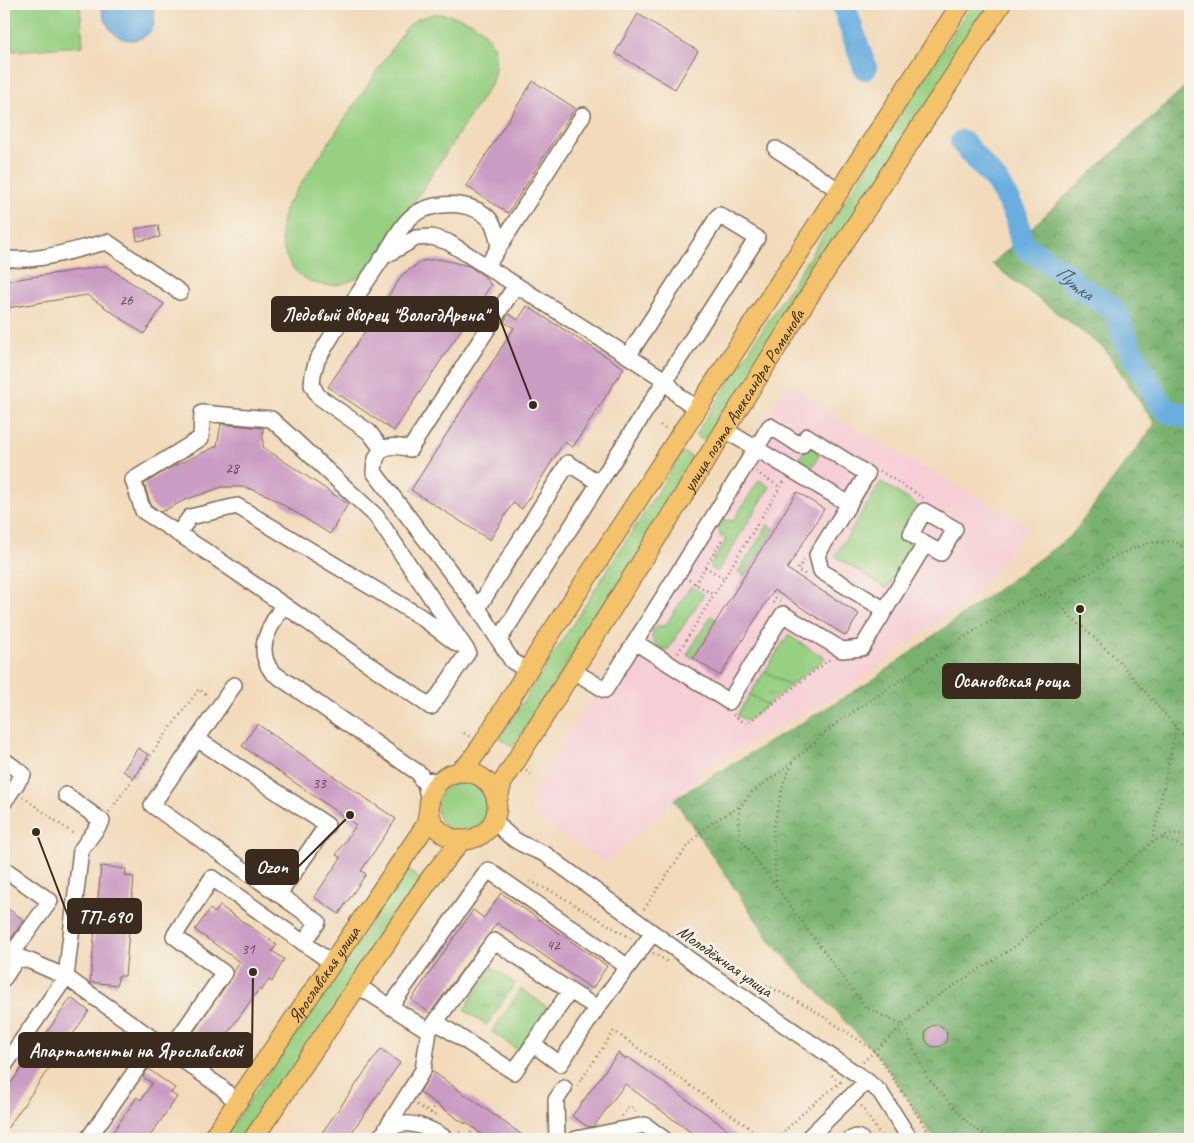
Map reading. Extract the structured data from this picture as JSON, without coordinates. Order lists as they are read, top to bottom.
{
  "streets": {
    "main road": ["улица поэта Александра Романова", "Ярославская улица"],
    "street": ["Молодёжная улица"]
  },
  "crossings": [
    ["улица поэта Александра Романова", "Молодёжная улица"],
    ["улица поэта Александра Романова", "Ярославская улица"],
    ["Молодёжная улица", "Ярославская улица"]
  ],
  "water": ["Путка"],
  "places": [
    "Ледовый дворец \"ВологдАрена\"",
    "Осановская роща",
    "Ozon",
    "ТП-690",
    "Апартаменты на Ярославской"
  ],
  "house_numbers": [
    "26",
    "28",
    "33",
    "42",
    "31"
  ]
}
